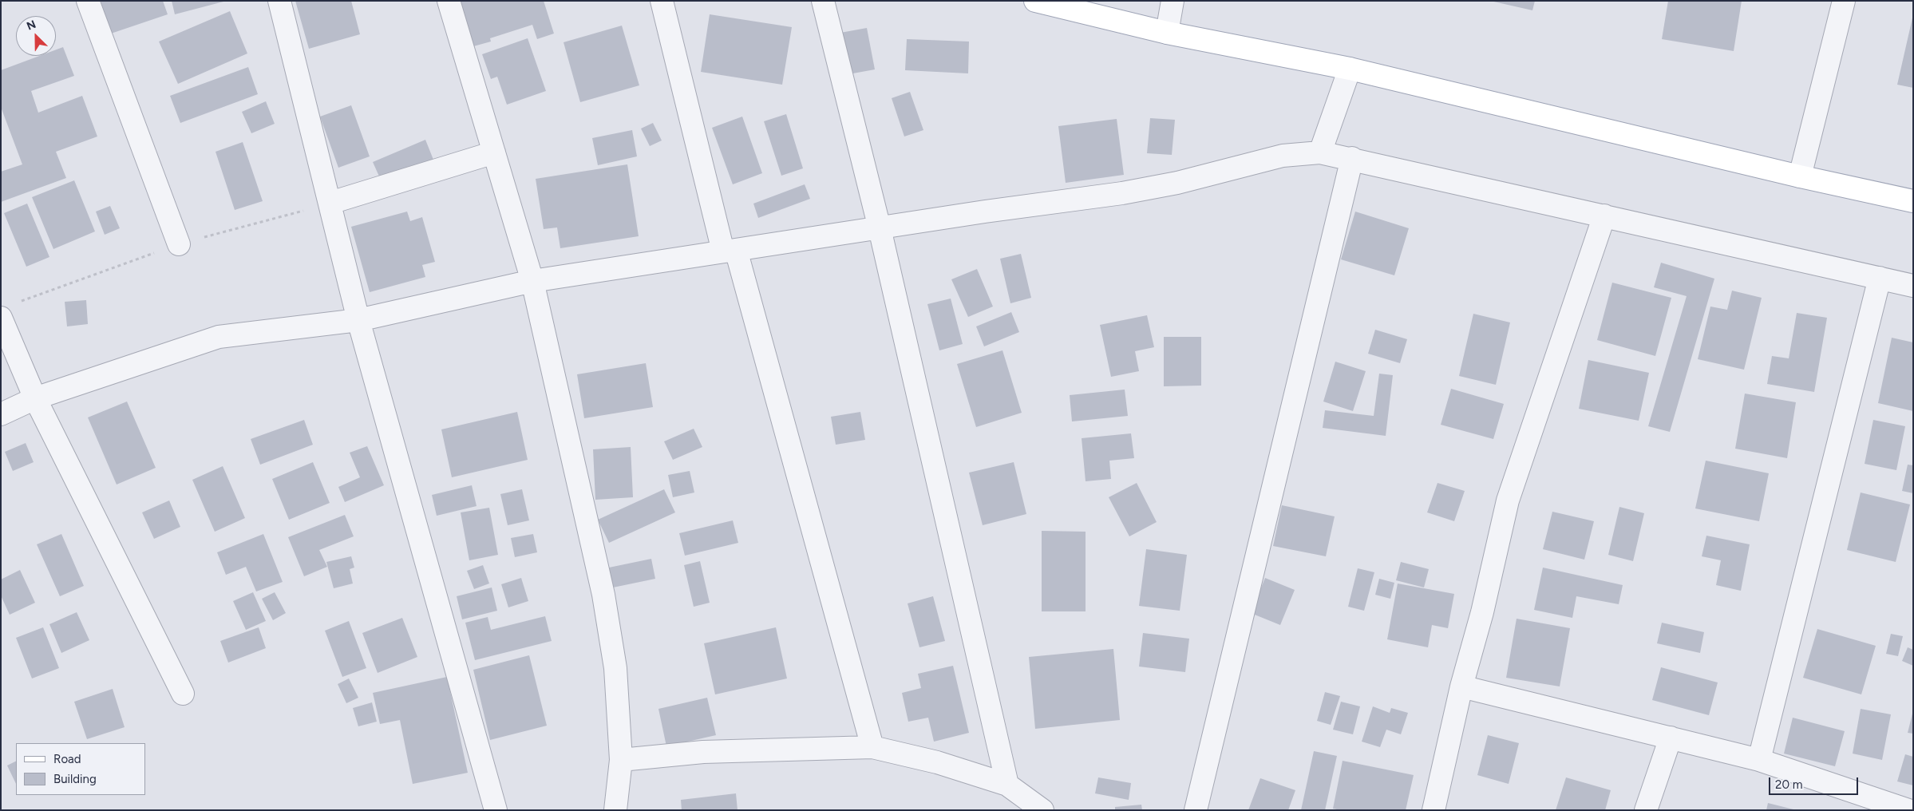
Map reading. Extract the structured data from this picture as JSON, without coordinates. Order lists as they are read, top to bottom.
{
  "legend": ["Road", "Building"],
  "scale_bar": "20 m",
  "north": "top left"
}
